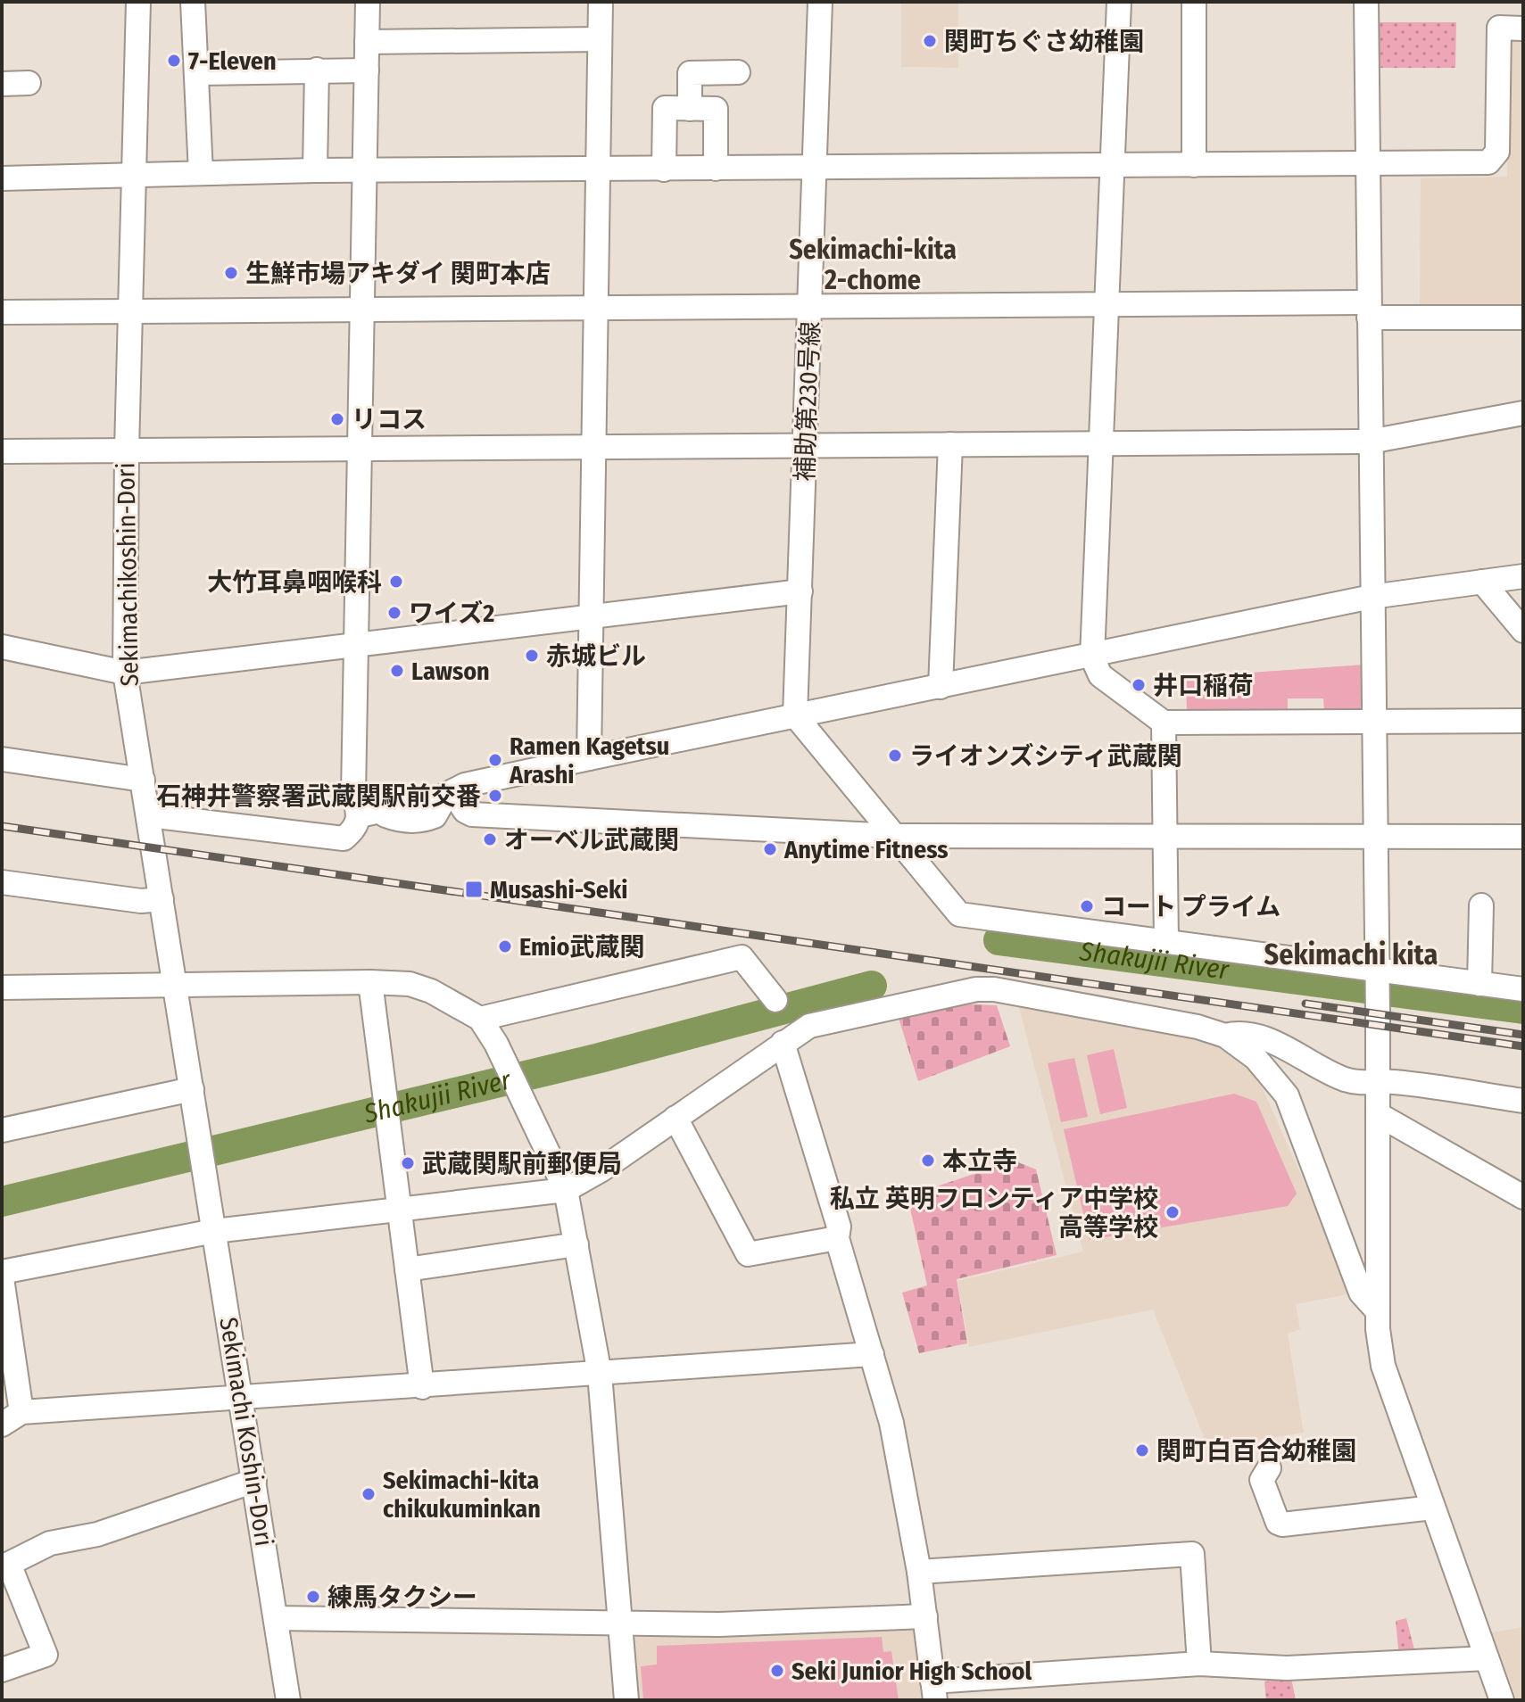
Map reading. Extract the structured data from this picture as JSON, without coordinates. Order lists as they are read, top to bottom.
{
  "streets": {
    "street": ["補助第230号線", "Sekimachikoshin-Dori", "Sekimachi Koshin-Dori"]
  },
  "crossings": [
    ["Sekimachikoshin-Dori", "Sekimachi Koshin-Dori"]
  ],
  "districts": ["Sekimachi-kita 2-chome", "Sekimachi kita"],
  "water": ["Shakujii River"],
  "places": {
    "other": [
      "関町ちぐさ幼稚園",
      "7-Eleven",
      "生鮮市場アキダイ 関町本店",
      "リコス",
      "大竹耳鼻咽喉科",
      "ワイズ2",
      "赤城ビル",
      "Lawson",
      "井口稲荷",
      "ライオンズシティ武蔵関",
      "Ramen Kagetsu Arashi",
      "石神井警察署武蔵関駅前交番",
      "オーベル武蔵関",
      "Anytime Fitness",
      "コート プライム",
      "Emio武蔵関",
      "本立寺",
      "武蔵関駅前郵便局",
      "私立 英明フロンティア中学校 高等学校",
      "関町白百合幼稚園",
      "Sekimachi-kita chikukuminkan",
      "練馬タクシー",
      "Seki Junior High School"
    ],
    "transit": ["Musashi-Seki"]
  }
}
